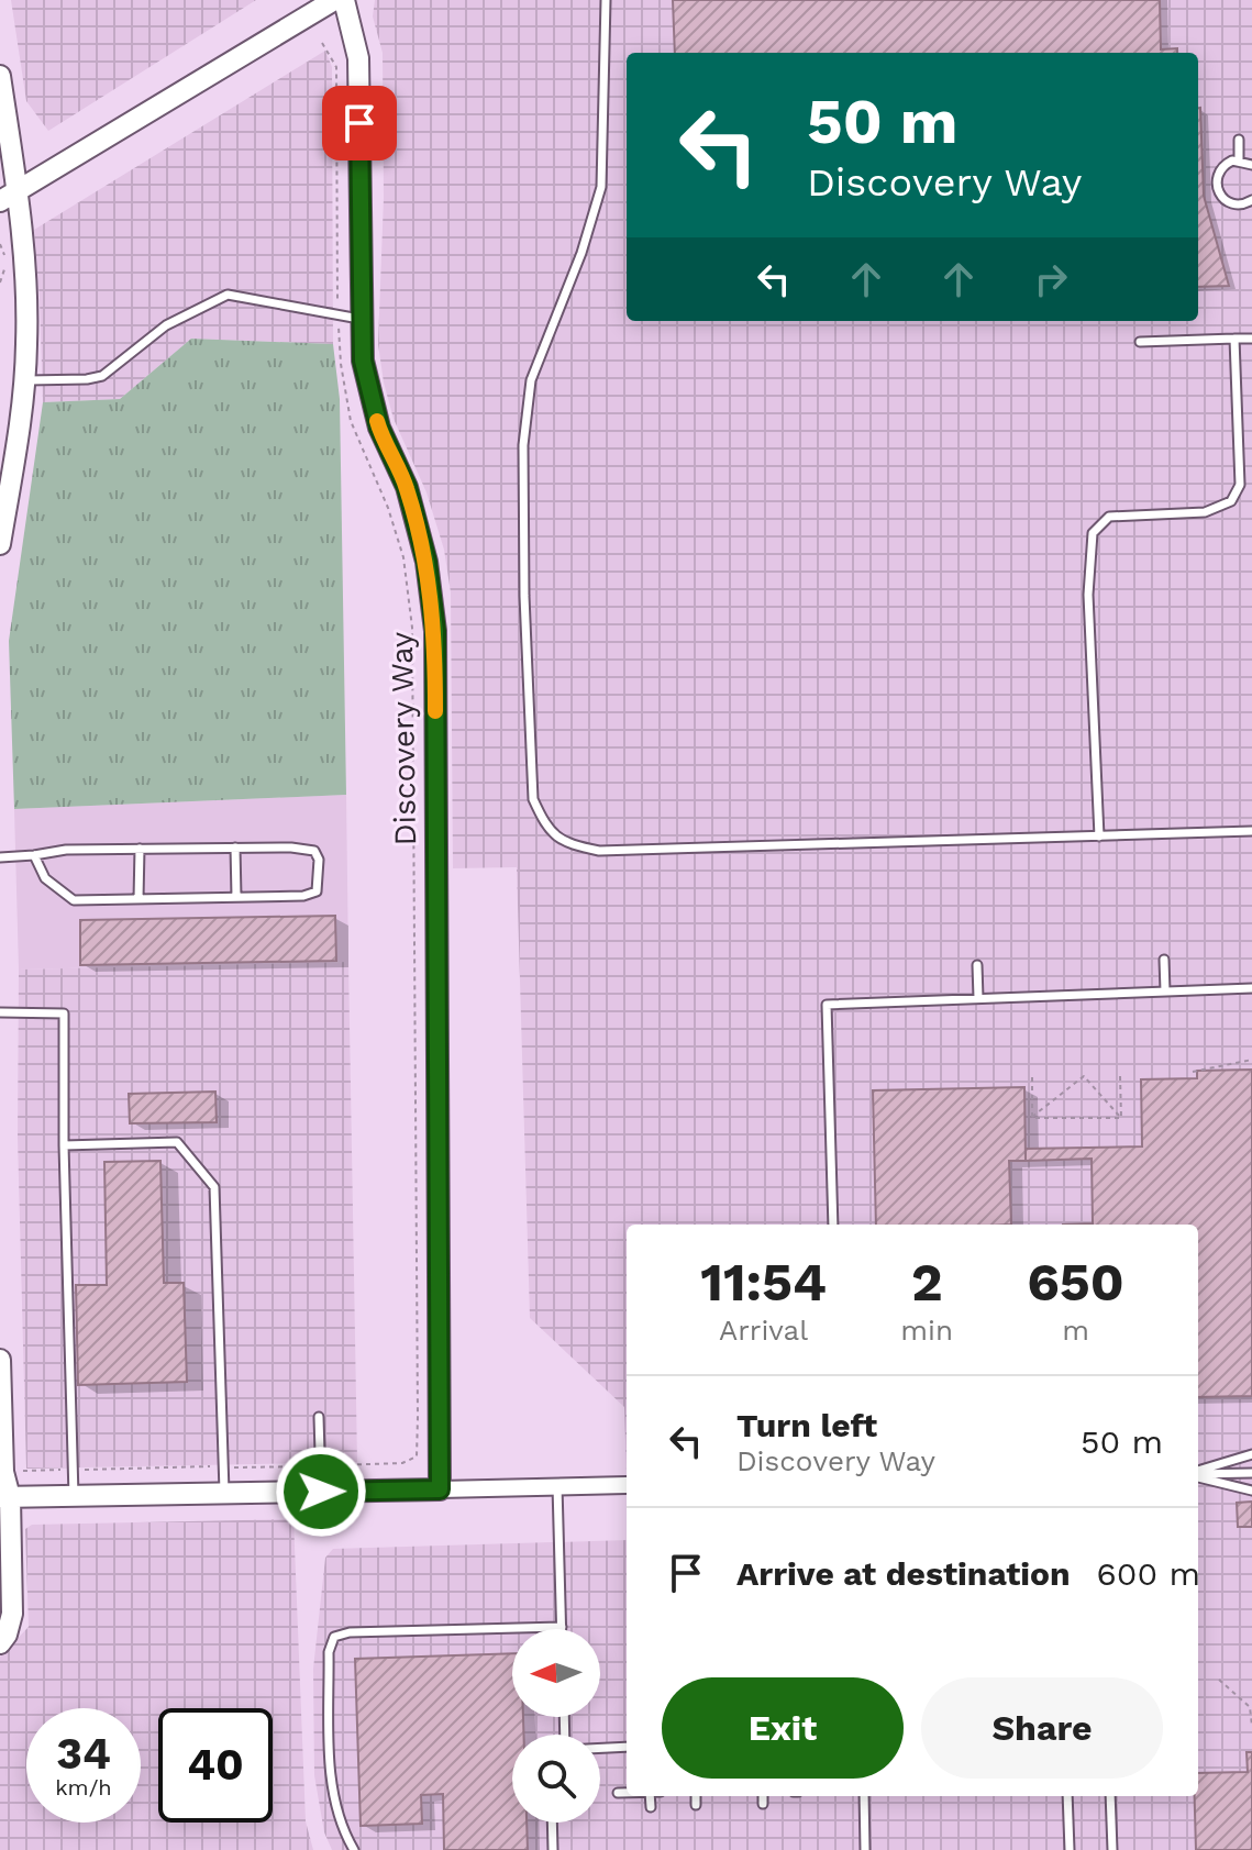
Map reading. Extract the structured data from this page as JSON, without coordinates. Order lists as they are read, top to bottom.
{
  "streets": {
    "street": ["Discovery Way"]
  },
  "north": "left",
  "page": {
    "turn": ["50 m", "Discovery Way"],
    "eta": [
      "11:54",
      "Arrival",
      "2",
      "min",
      "650",
      "m"
    ],
    "list": [
      {
        "name": "Turn left",
        "note": "Discovery Way",
        "value": "50 m"
      },
      {
        "name": "Arrive at destination",
        "value": "600 m"
      }
    ],
    "buttons": ["Exit", "Share"],
    "speed": "34 km/h",
    "limit": "40"
  }
}
